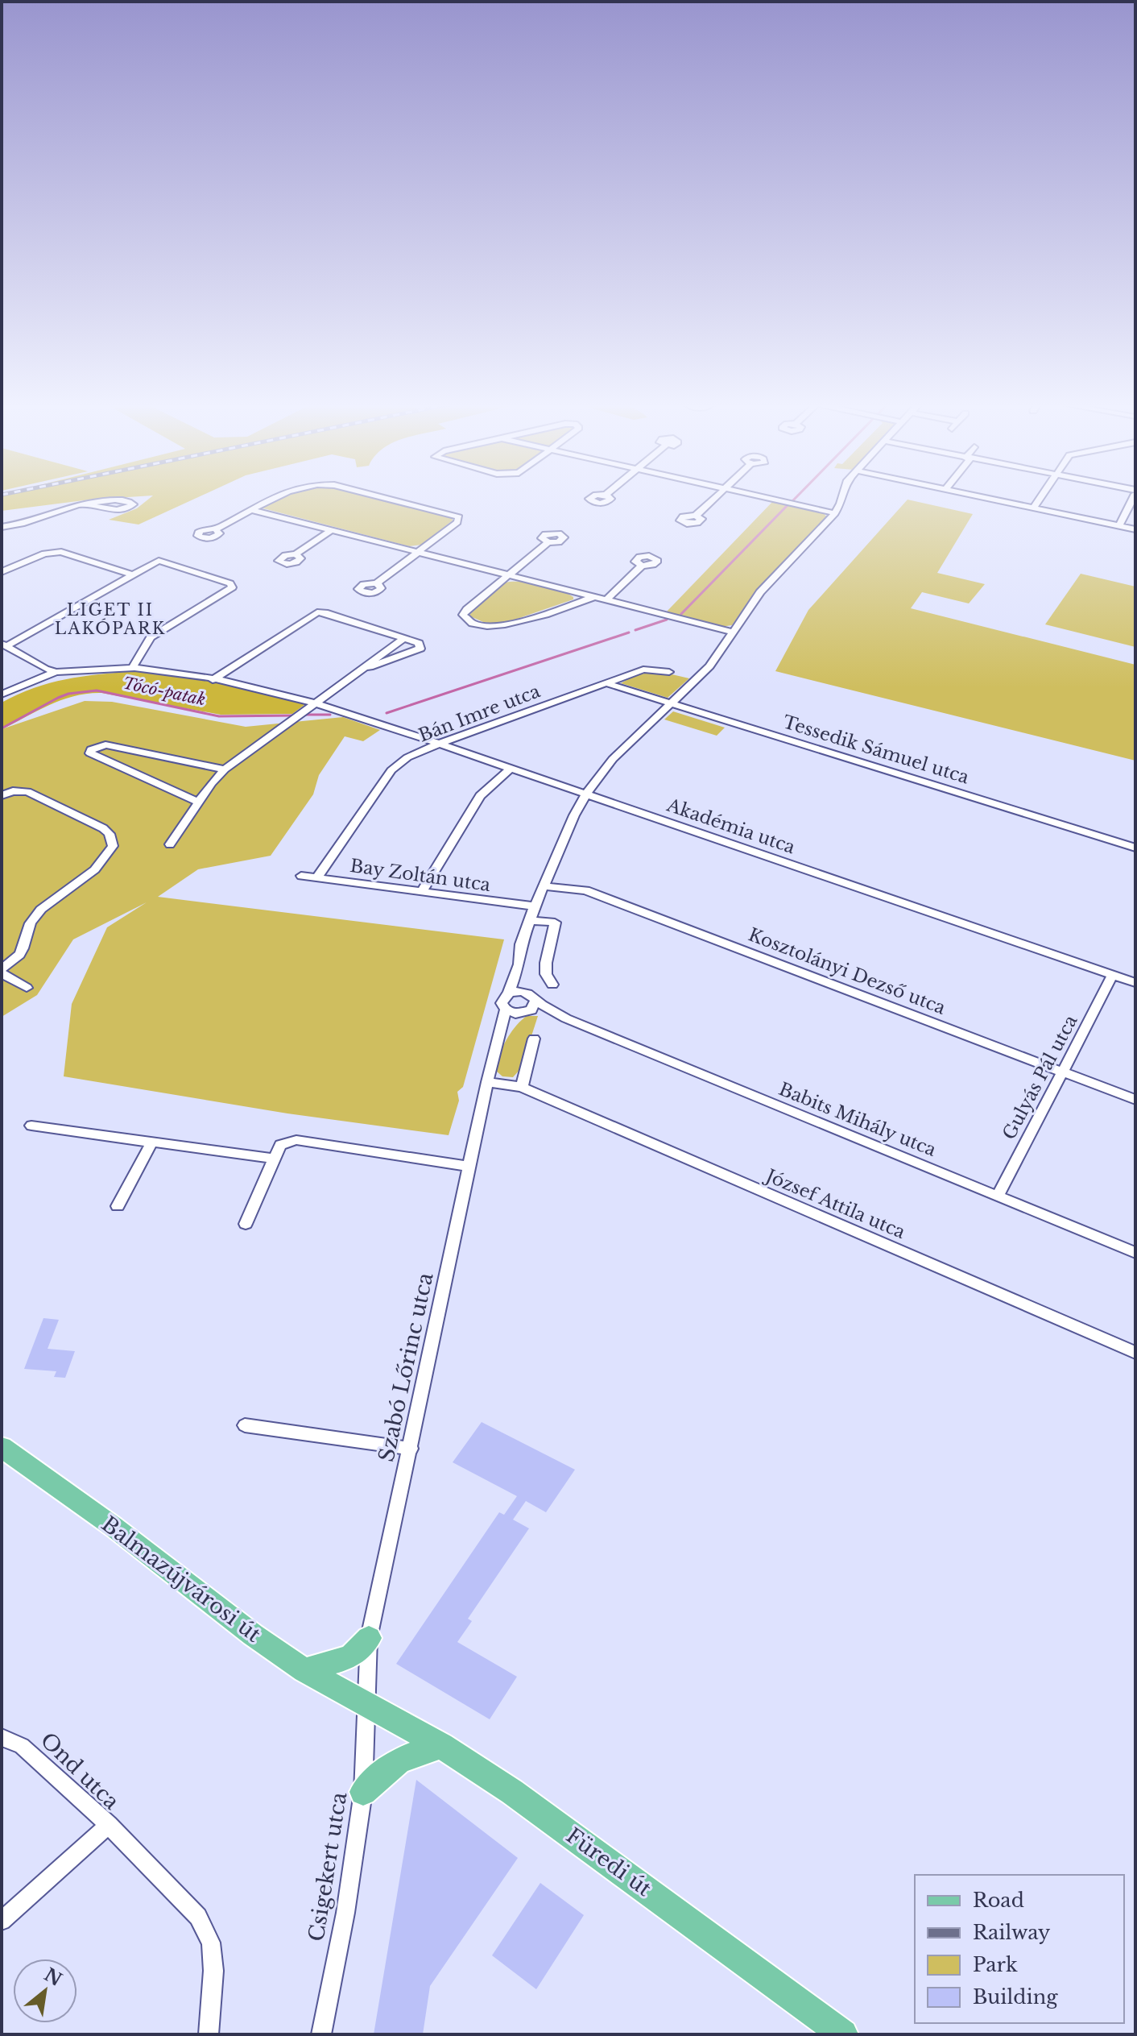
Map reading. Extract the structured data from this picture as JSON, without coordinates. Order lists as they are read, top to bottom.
{
  "streets": {
    "main road": ["Balmazújvárosi út", "Füredi út"],
    "street": [
      "Bán Imre utca",
      "Tessedik Sámuel utca",
      "Akadémia utca",
      "Bay Zoltán utca",
      "Kosztolányi Dezső utca",
      "Gulyás Pál utca",
      "Babits Mihály utca",
      "József Attila utca",
      "Szabó Lőrinc utca",
      "Ond utca",
      "Csigekert utca"
    ]
  },
  "crossings": [
    ["Bán Imre utca", "Tessedik Sámuel utca"],
    ["Bán Imre utca", "Akadémia utca"],
    ["Bán Imre utca", "Bay Zoltán utca"],
    ["Akadémia utca", "Gulyás Pál utca"],
    ["Kosztolányi Dezső utca", "Gulyás Pál utca"],
    ["Gulyás Pál utca", "Babits Mihály utca"],
    ["Babits Mihály utca", "Szabó Lőrinc utca"],
    ["József Attila utca", "Szabó Lőrinc utca"],
    ["Szabó Lőrinc utca", "Balmazújvárosi út"],
    ["Szabó Lőrinc utca", "Füredi út"],
    ["Szabó Lőrinc utca", "Csigekert utca"],
    ["Balmazújvárosi út", "Füredi út"],
    ["Balmazújvárosi út", "Csigekert utca"],
    ["Füredi út", "Csigekert utca"]
  ],
  "districts": ["LIGET II LAKÓPARK"],
  "water": ["Tócó-patak"],
  "legend": [
    "Road",
    "Railway",
    "Park",
    "Building"
  ],
  "north": "top right"
}
